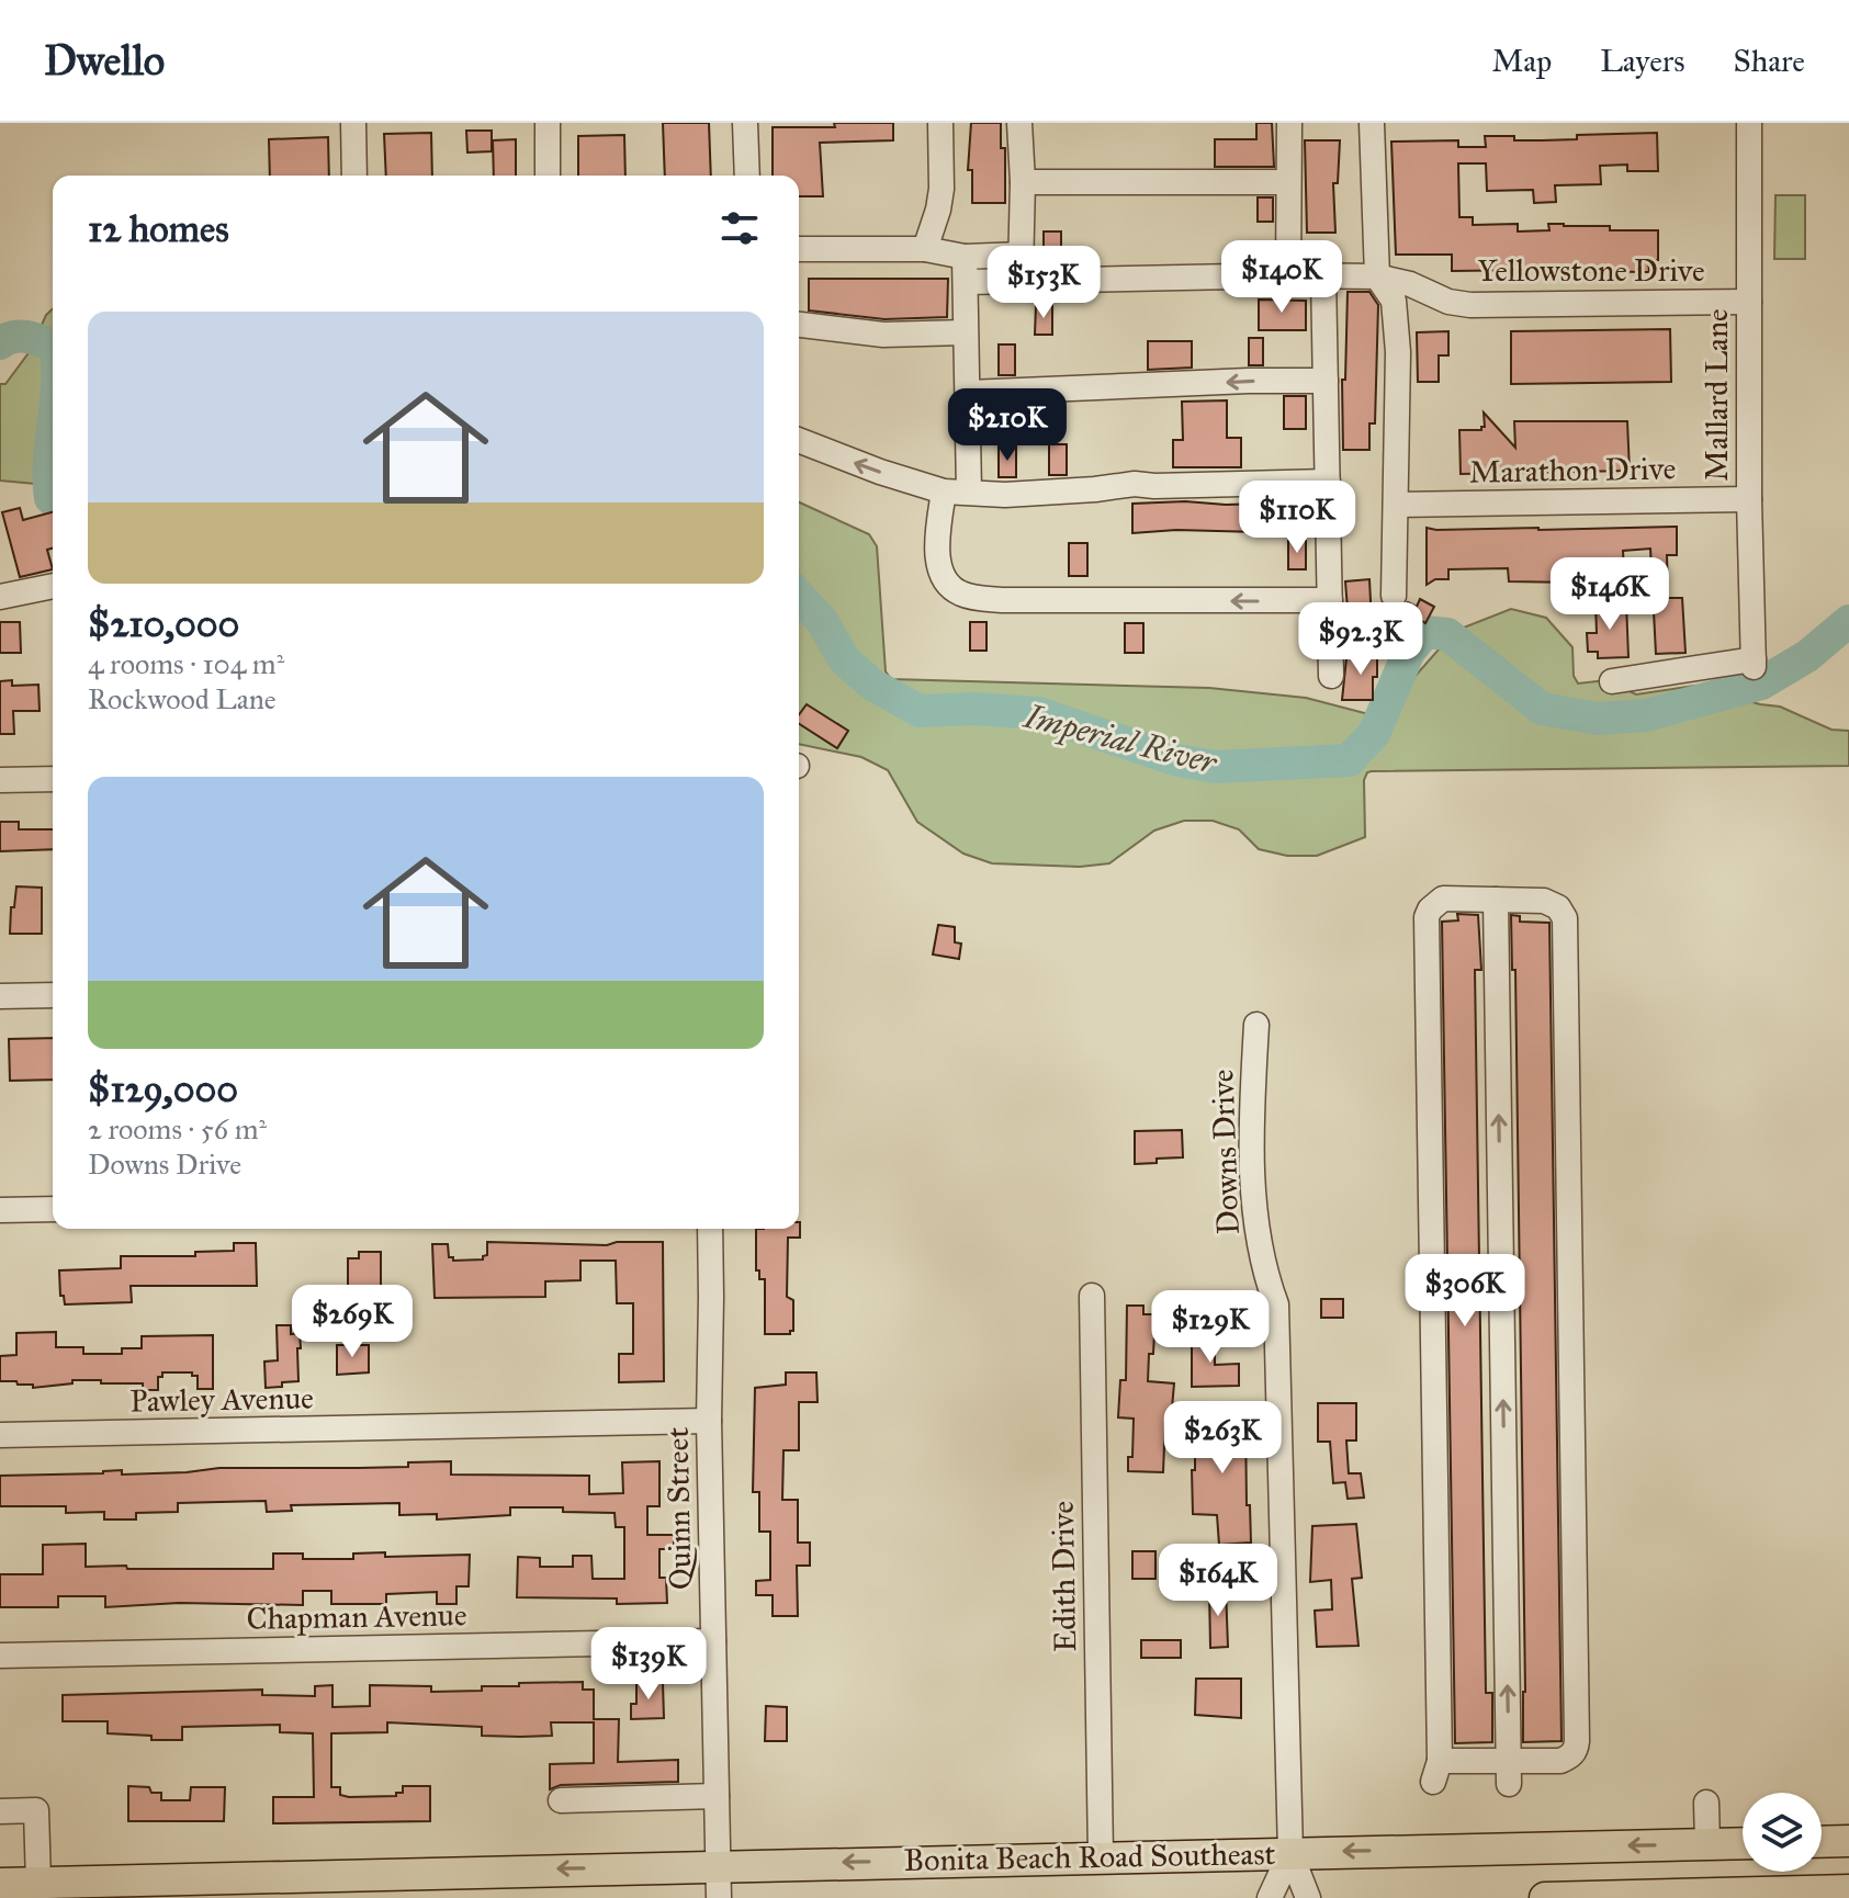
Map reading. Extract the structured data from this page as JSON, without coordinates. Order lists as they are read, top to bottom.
{
  "streets": {
    "main road": ["Bonita Beach Road Southeast"],
    "street": [
      "Yellowstone Drive",
      "Mallard Lane",
      "Marathon Drive",
      "Downs Drive",
      "Pawley Avenue",
      "Quinn Street",
      "Edith Drive",
      "Chapman Avenue"
    ]
  },
  "crossings": [
    ["Yellowstone Drive", "Mallard Lane"],
    ["Mallard Lane", "Marathon Drive"],
    ["Downs Drive", "Bonita Beach Road Southeast"],
    ["Pawley Avenue", "Quinn Street"],
    ["Quinn Street", "Chapman Avenue"],
    ["Quinn Street", "Bonita Beach Road Southeast"],
    ["Edith Drive", "Bonita Beach Road Southeast"]
  ],
  "one_way": ["Bonita Beach Road Southeast"],
  "water": ["Imperial River"],
  "page": {
    "header": "Dwello",
    "nav": ["Map", "Layers", "Share"],
    "heading": "12 homes",
    "price": [
      "$140K",
      "$153K",
      "$210K",
      "$110K",
      "$146K",
      "$92.3K",
      "$306K",
      "$269K",
      "$129K",
      "$263K",
      "$164K",
      "$139K"
    ],
    "list": [
      {
        "name": "$210,000",
        "note": "4 rooms · 104 m² · Rockwood Lane"
      },
      {
        "name": "$129,000",
        "note": "2 rooms · 56 m² · Downs Drive"
      }
    ]
  }
}
